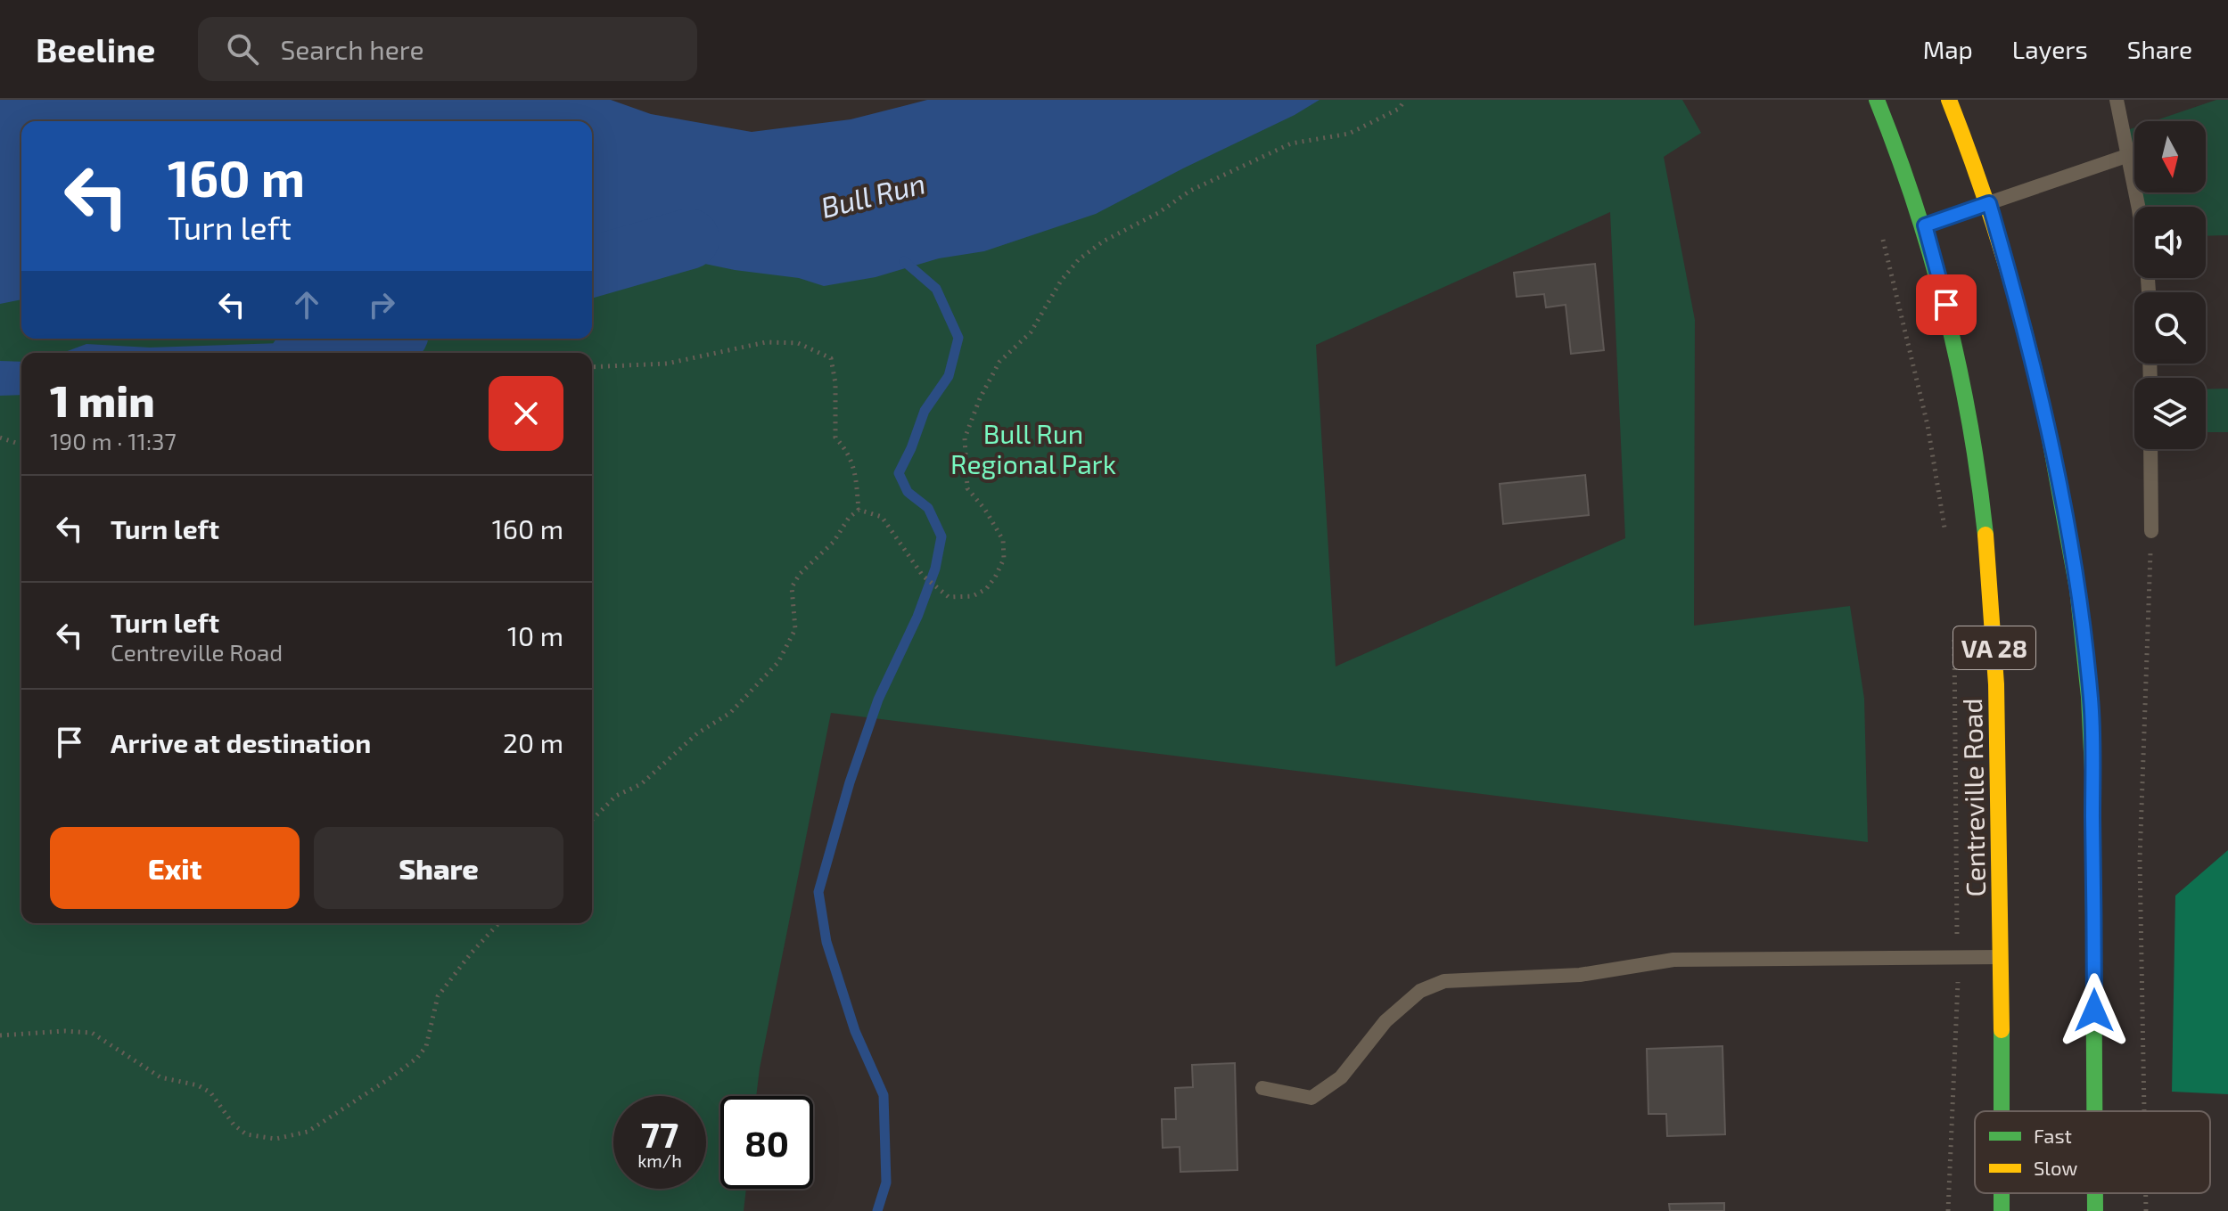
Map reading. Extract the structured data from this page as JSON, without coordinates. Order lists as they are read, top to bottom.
{
  "streets": {
    "highway": ["VA 28", "Centreville Road"]
  },
  "water": ["Bull Run"],
  "parks": ["Bull Run Regional Park"],
  "legend": ["Fast", "Slow"],
  "north": "bottom",
  "page": {
    "header": "Beeline",
    "search": "Search here",
    "nav": ["Map", "Layers", "Share"],
    "turn": ["160 m", "Turn left"],
    "heading": ["1 min", "190 m · 11:37"],
    "list": [
      {
        "name": "Turn left",
        "value": "160 m"
      },
      {
        "name": "Turn left",
        "note": "Centreville Road",
        "value": "10 m"
      },
      {
        "name": "Arrive at destination",
        "value": "20 m"
      }
    ],
    "buttons": ["Exit", "Share"],
    "speed": "77 km/h",
    "limit": "80"
  }
}
